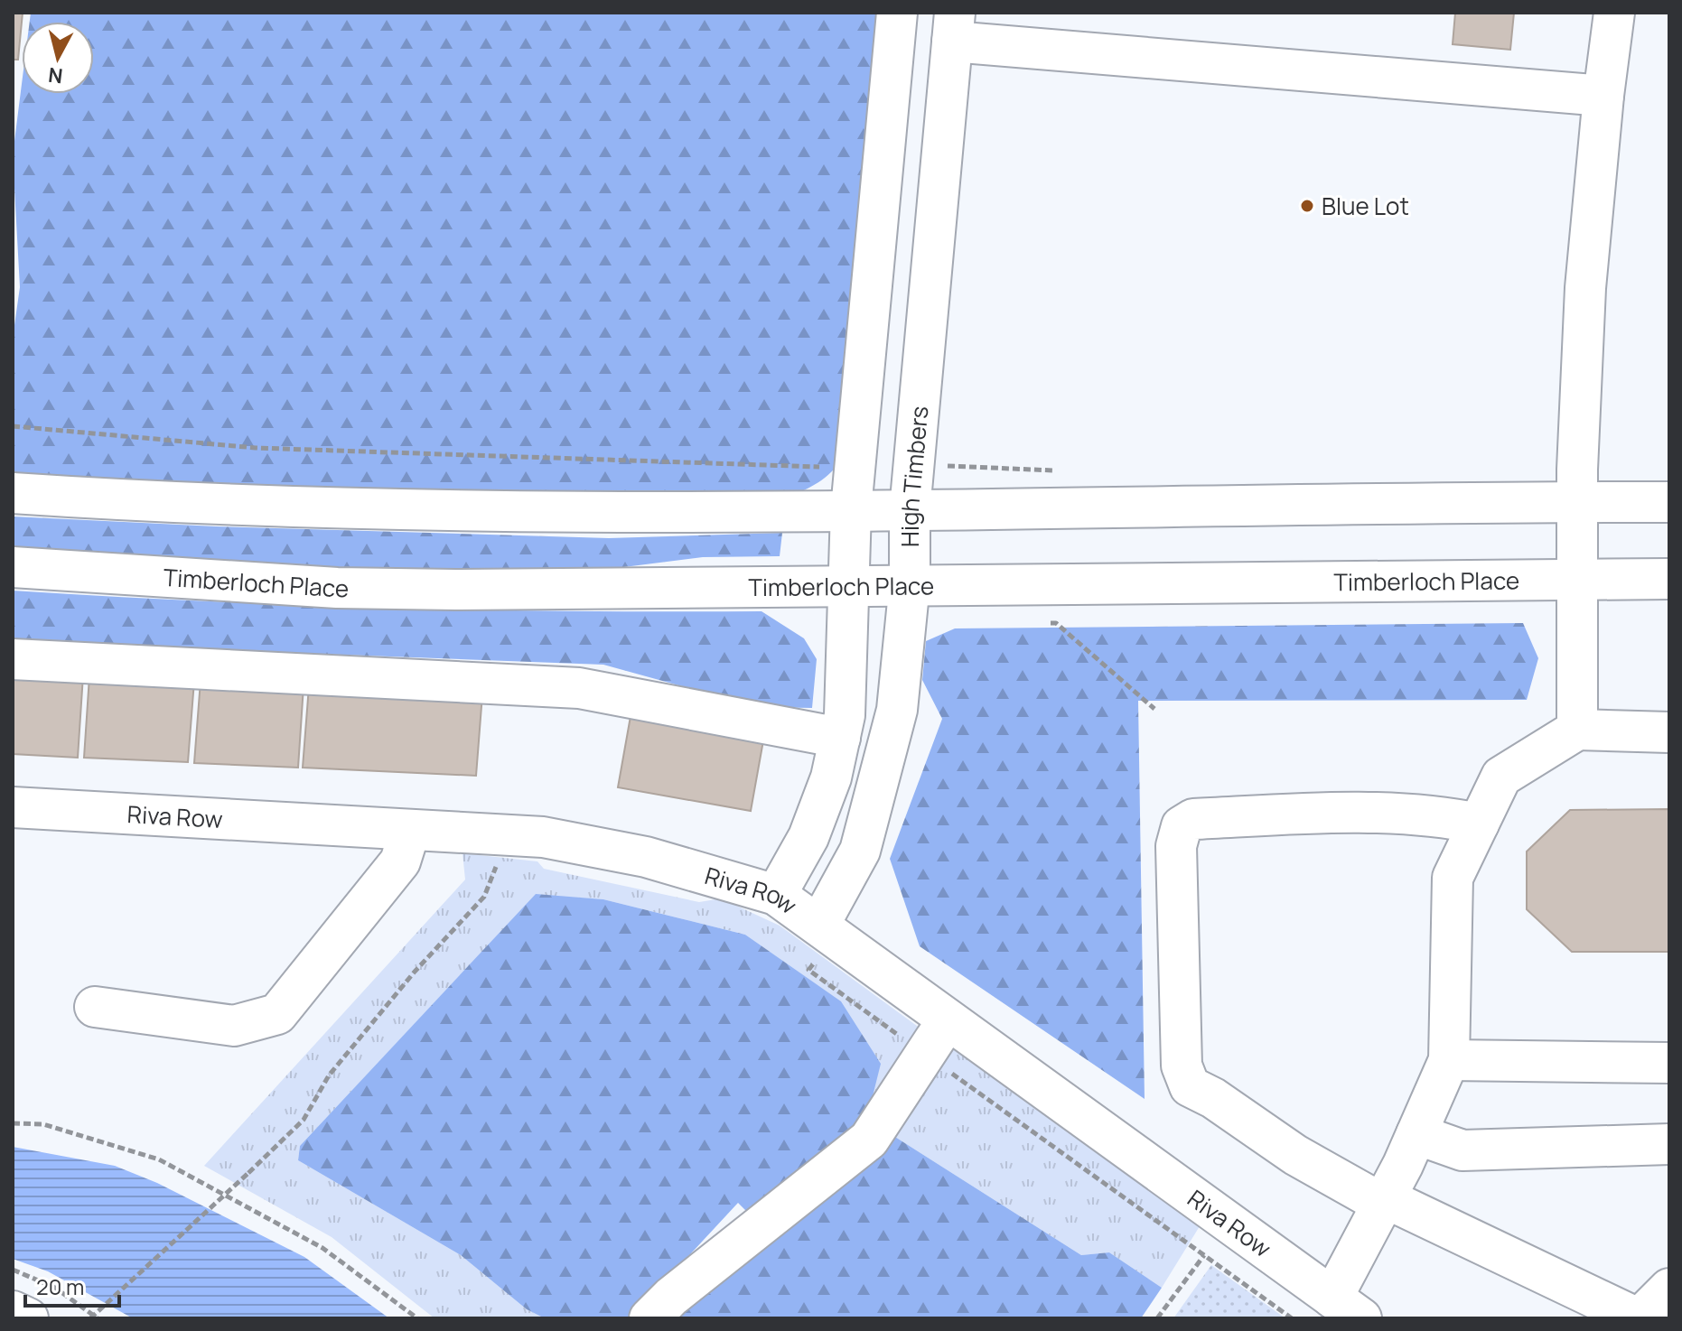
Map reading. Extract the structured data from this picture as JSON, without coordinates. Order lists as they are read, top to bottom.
{
  "streets": {
    "street": ["High Timbers", "Timberloch Place", "Riva Row"]
  },
  "crossings": [
    ["High Timbers", "Timberloch Place"],
    ["High Timbers", "Riva Row"]
  ],
  "places": ["Blue Lot"],
  "scale_bar": "20 m",
  "north": "bottom"
}
